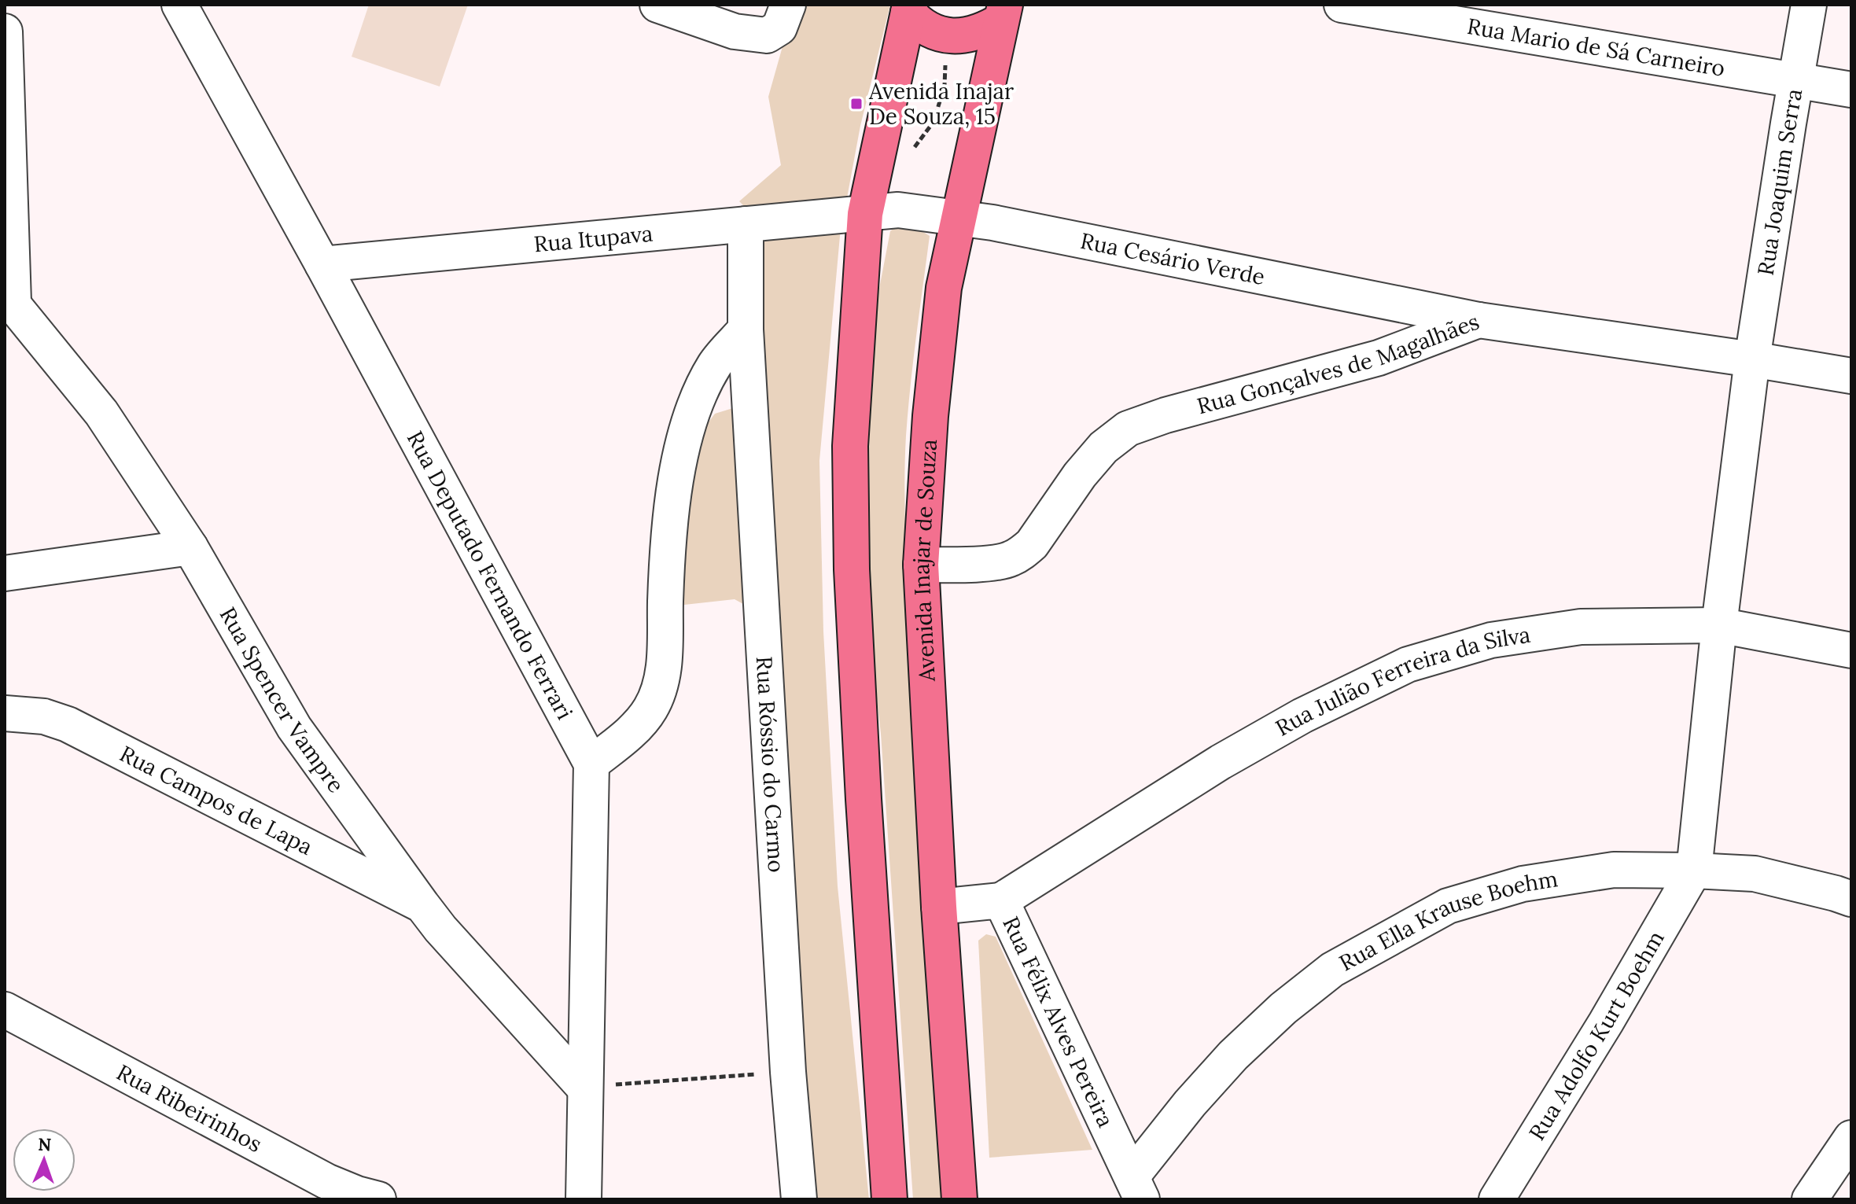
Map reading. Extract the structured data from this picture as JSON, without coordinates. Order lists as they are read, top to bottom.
{
  "streets": {
    "main road": ["Avenida Inajar de Souza"],
    "street": [
      "Rua Mario de Sá Carneiro",
      "Rua Joaquim Serra",
      "Rua Itupava",
      "Rua Cesário Verde",
      "Rua Gonçalves de Magalhães",
      "Rua Deputado Fernando Ferrari",
      "Rua Julião Ferreira da Silva",
      "Rua Spencer Vampre",
      "Rua Róssio do Carmo",
      "Rua Campos de Lapa",
      "Rua Ella Krause Boehm",
      "Rua Félix Alves Pereira",
      "Rua Adolfo Kurt Boehm",
      "Rua Ribeirinhos"
    ]
  },
  "crossings": [
    ["Rua Mario de Sá Carneiro", "Rua Joaquim Serra"],
    ["Rua Joaquim Serra", "Rua Gonçalves de Magalhães"],
    ["Rua Joaquim Serra", "Rua Julião Ferreira da Silva"],
    ["Rua Joaquim Serra", "Rua Ella Krause Boehm"],
    ["Rua Joaquim Serra", "Rua Adolfo Kurt Boehm"],
    ["Rua Itupava", "Rua Cesário Verde"],
    ["Rua Itupava", "Rua Deputado Fernando Ferrari"],
    ["Rua Itupava", "Rua Róssio do Carmo"],
    ["Rua Cesário Verde", "Rua Gonçalves de Magalhães"],
    ["Rua Cesário Verde", "Avenida Inajar de Souza"],
    ["Rua Gonçalves de Magalhães", "Avenida Inajar de Souza"],
    ["Avenida Inajar de Souza", "Rua Félix Alves Pereira"],
    ["Rua Deputado Fernando Ferrari", "Rua Spencer Vampre"],
    ["Rua Julião Ferreira da Silva", "Rua Félix Alves Pereira"],
    ["Rua Spencer Vampre", "Rua Campos de Lapa"],
    ["Rua Ella Krause Boehm", "Rua Félix Alves Pereira"],
    ["Rua Ella Krause Boehm", "Rua Adolfo Kurt Boehm"]
  ],
  "places": {
    "transit": ["Avenida Inajar De Souza, 15"]
  },
  "north": "top"
}
